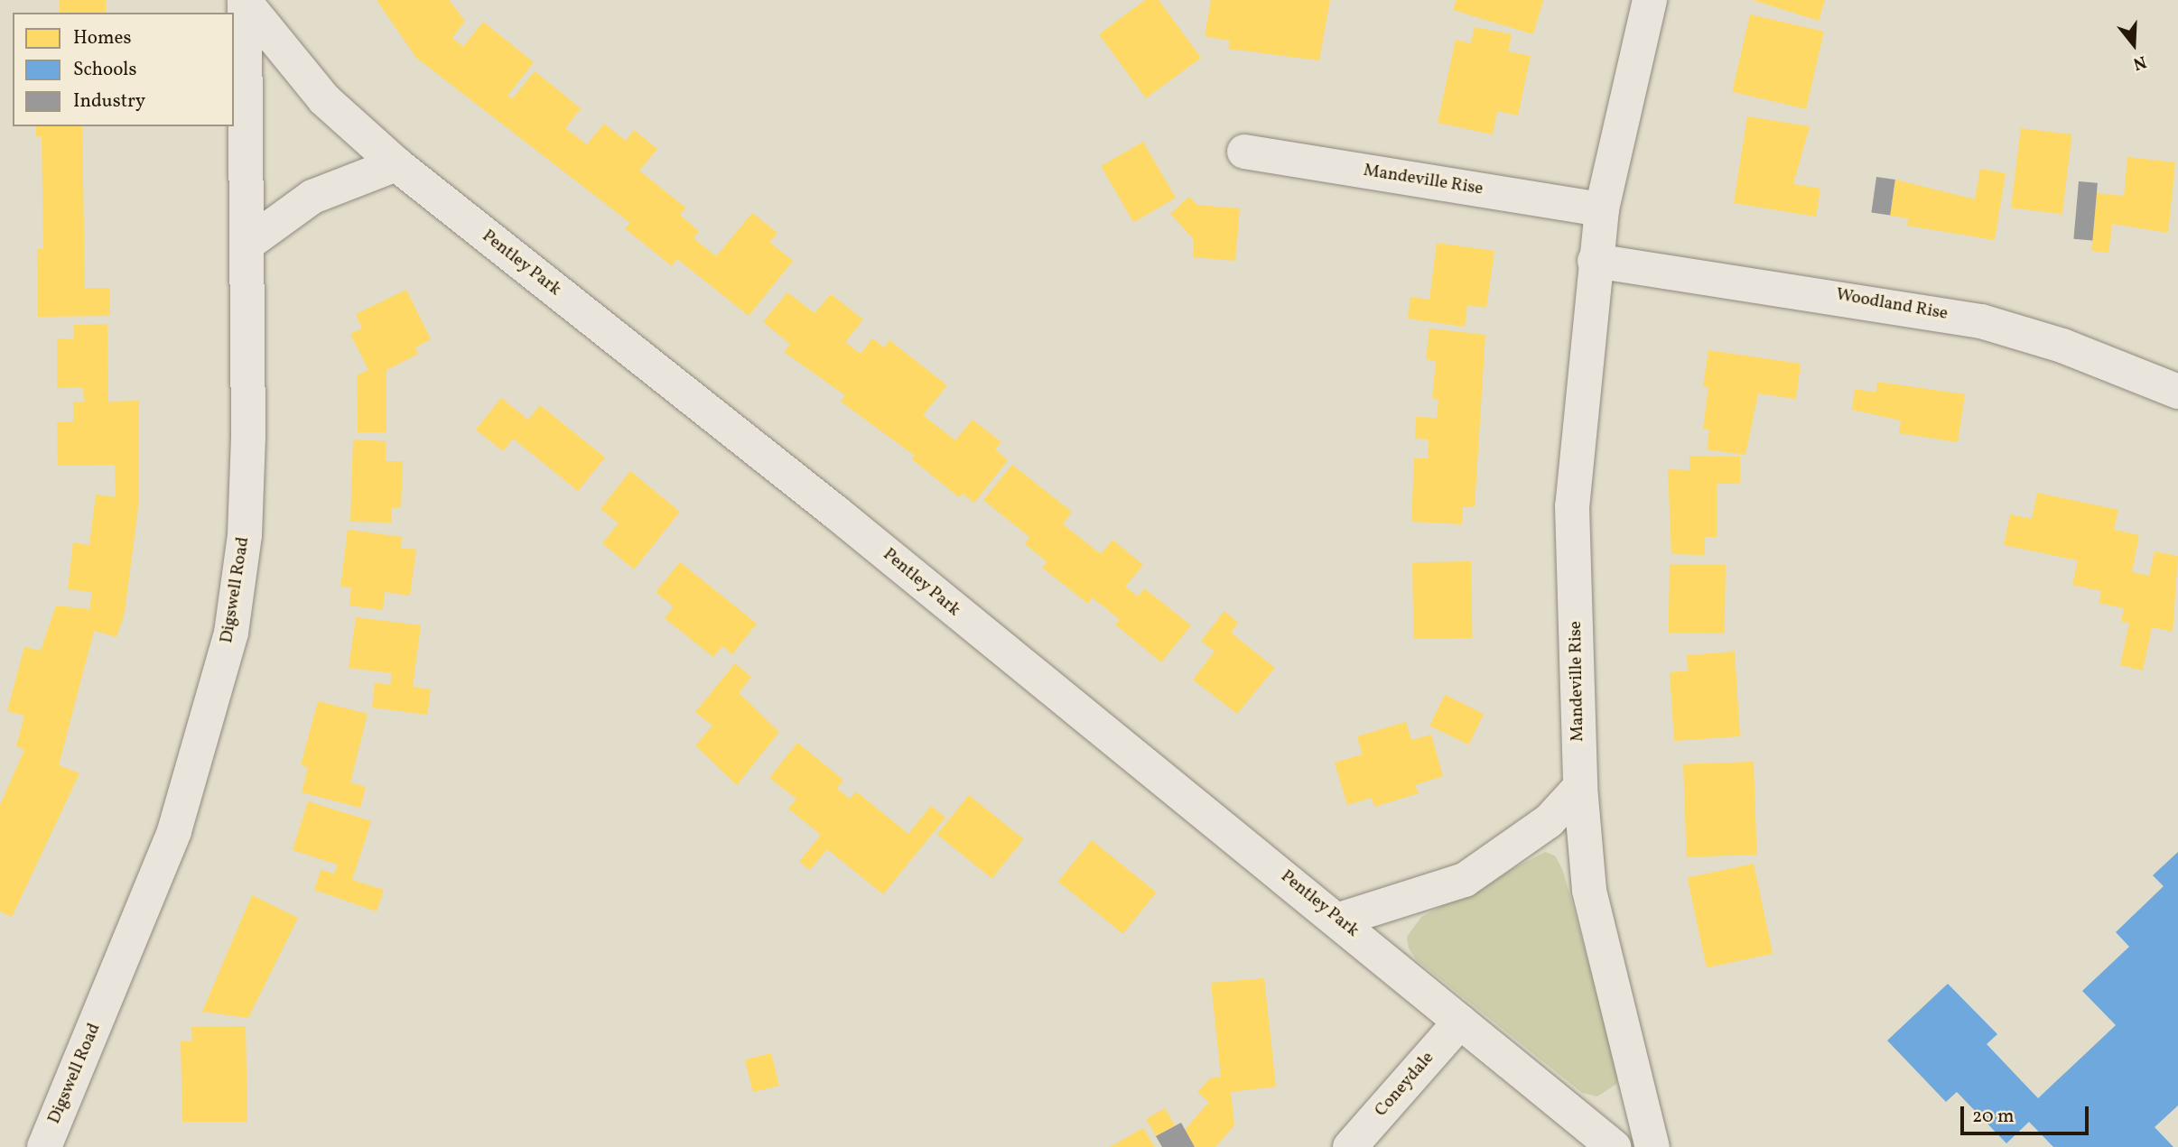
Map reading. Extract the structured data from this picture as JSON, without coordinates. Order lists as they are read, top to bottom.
{
  "streets": {
    "street": [
      "Mandeville Rise",
      "Pentley Park",
      "Woodland Rise",
      "Digswell Road",
      "Coneydale"
    ]
  },
  "crossings": [
    ["Mandeville Rise", "Woodland Rise"],
    ["Pentley Park", "Digswell Road"],
    ["Pentley Park", "Coneydale"]
  ],
  "legend": ["Homes", "Schools", "Industry"],
  "scale_bar": "20 m",
  "north": "bottom"
}
